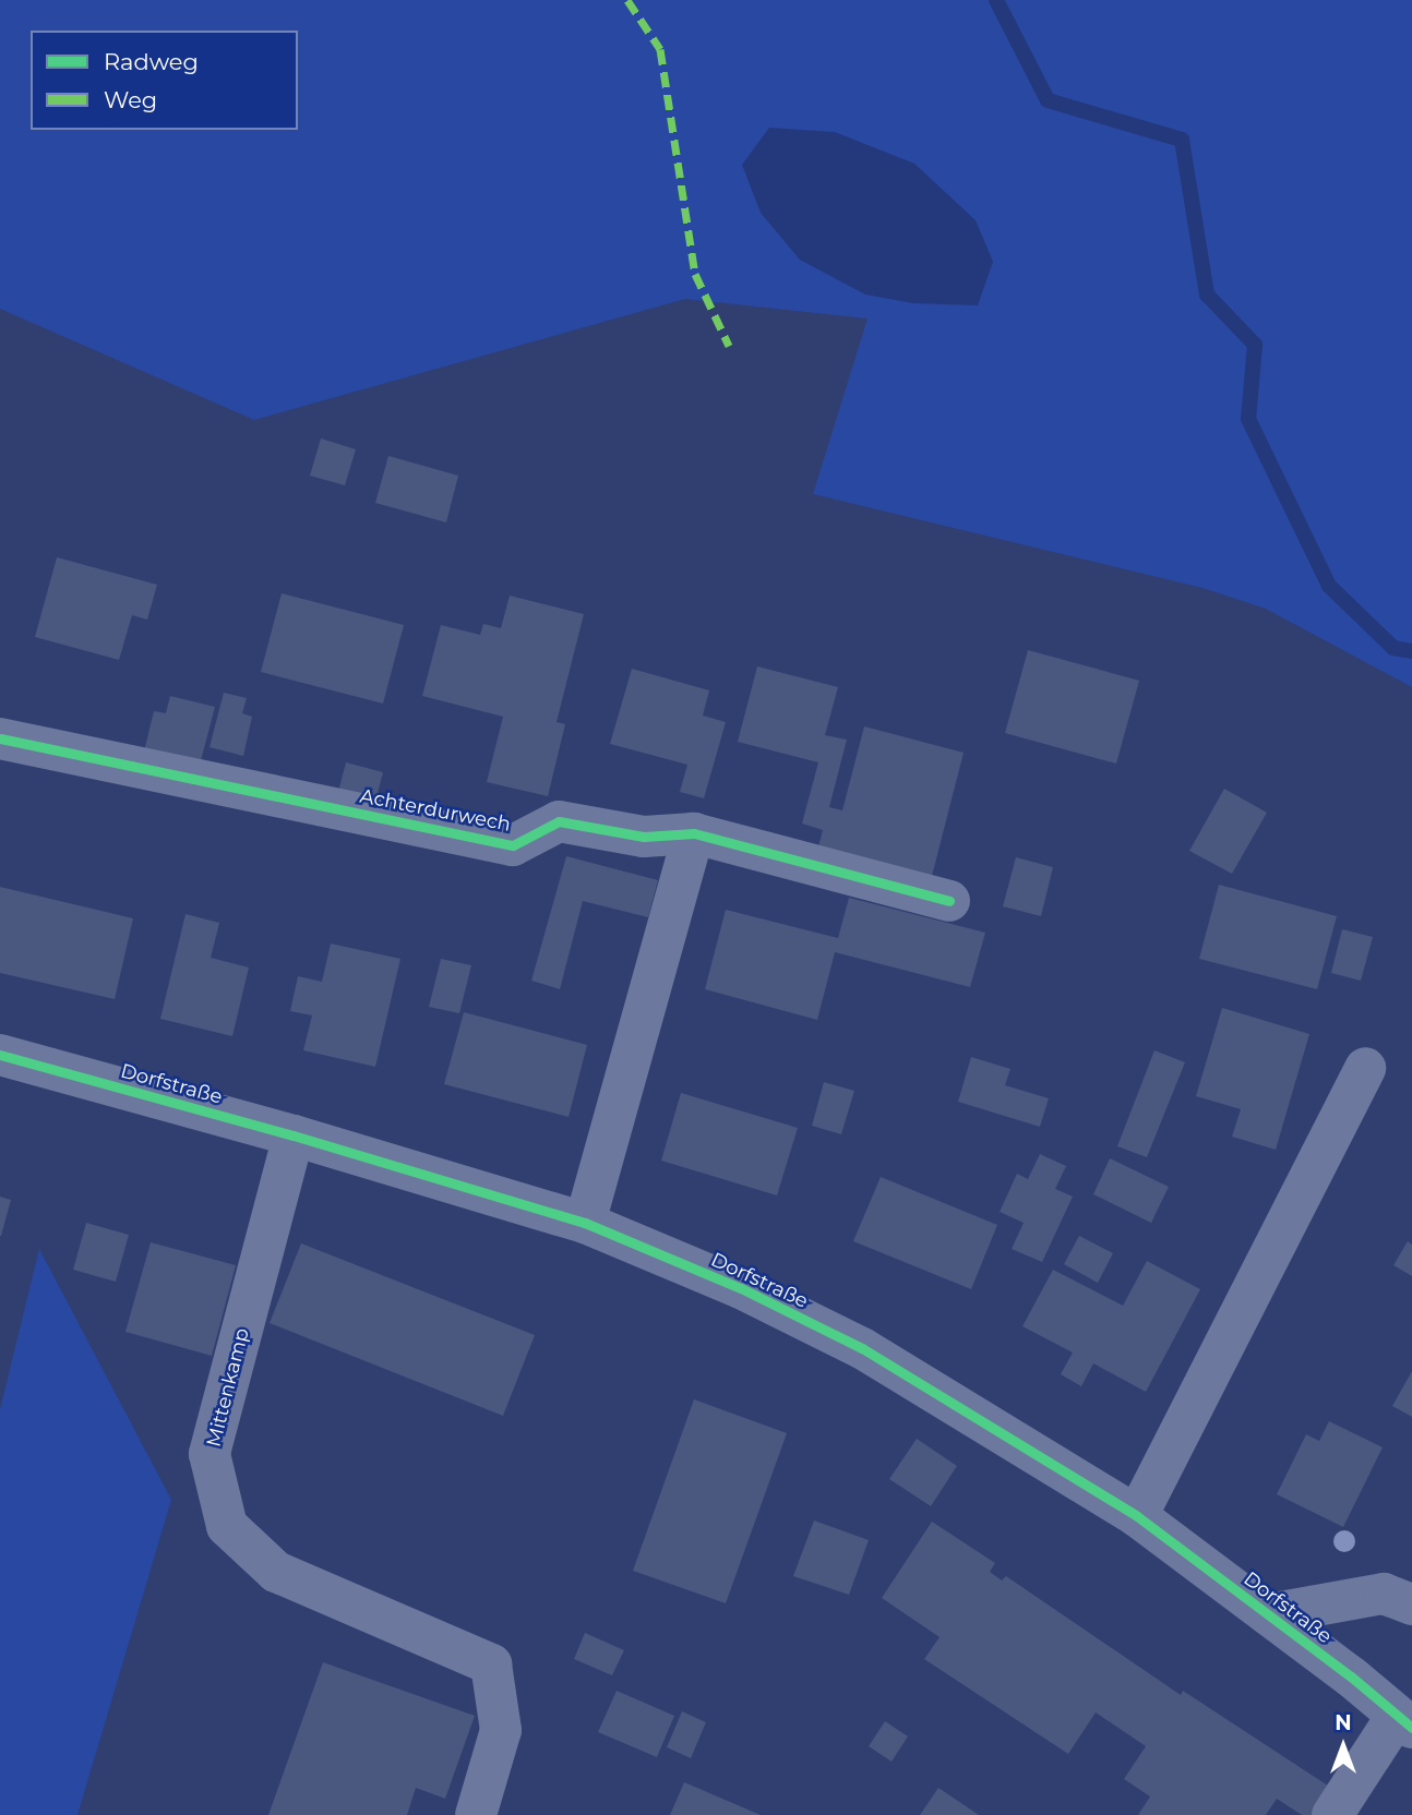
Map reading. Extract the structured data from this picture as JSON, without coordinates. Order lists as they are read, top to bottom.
{
  "streets": {
    "street": ["Achterdurwech", "Dorfstraße", "Mittenkamp"]
  },
  "crossings": [
    ["Dorfstraße", "Mittenkamp"]
  ],
  "legend": ["Radweg", "Weg"],
  "north": "top"
}
